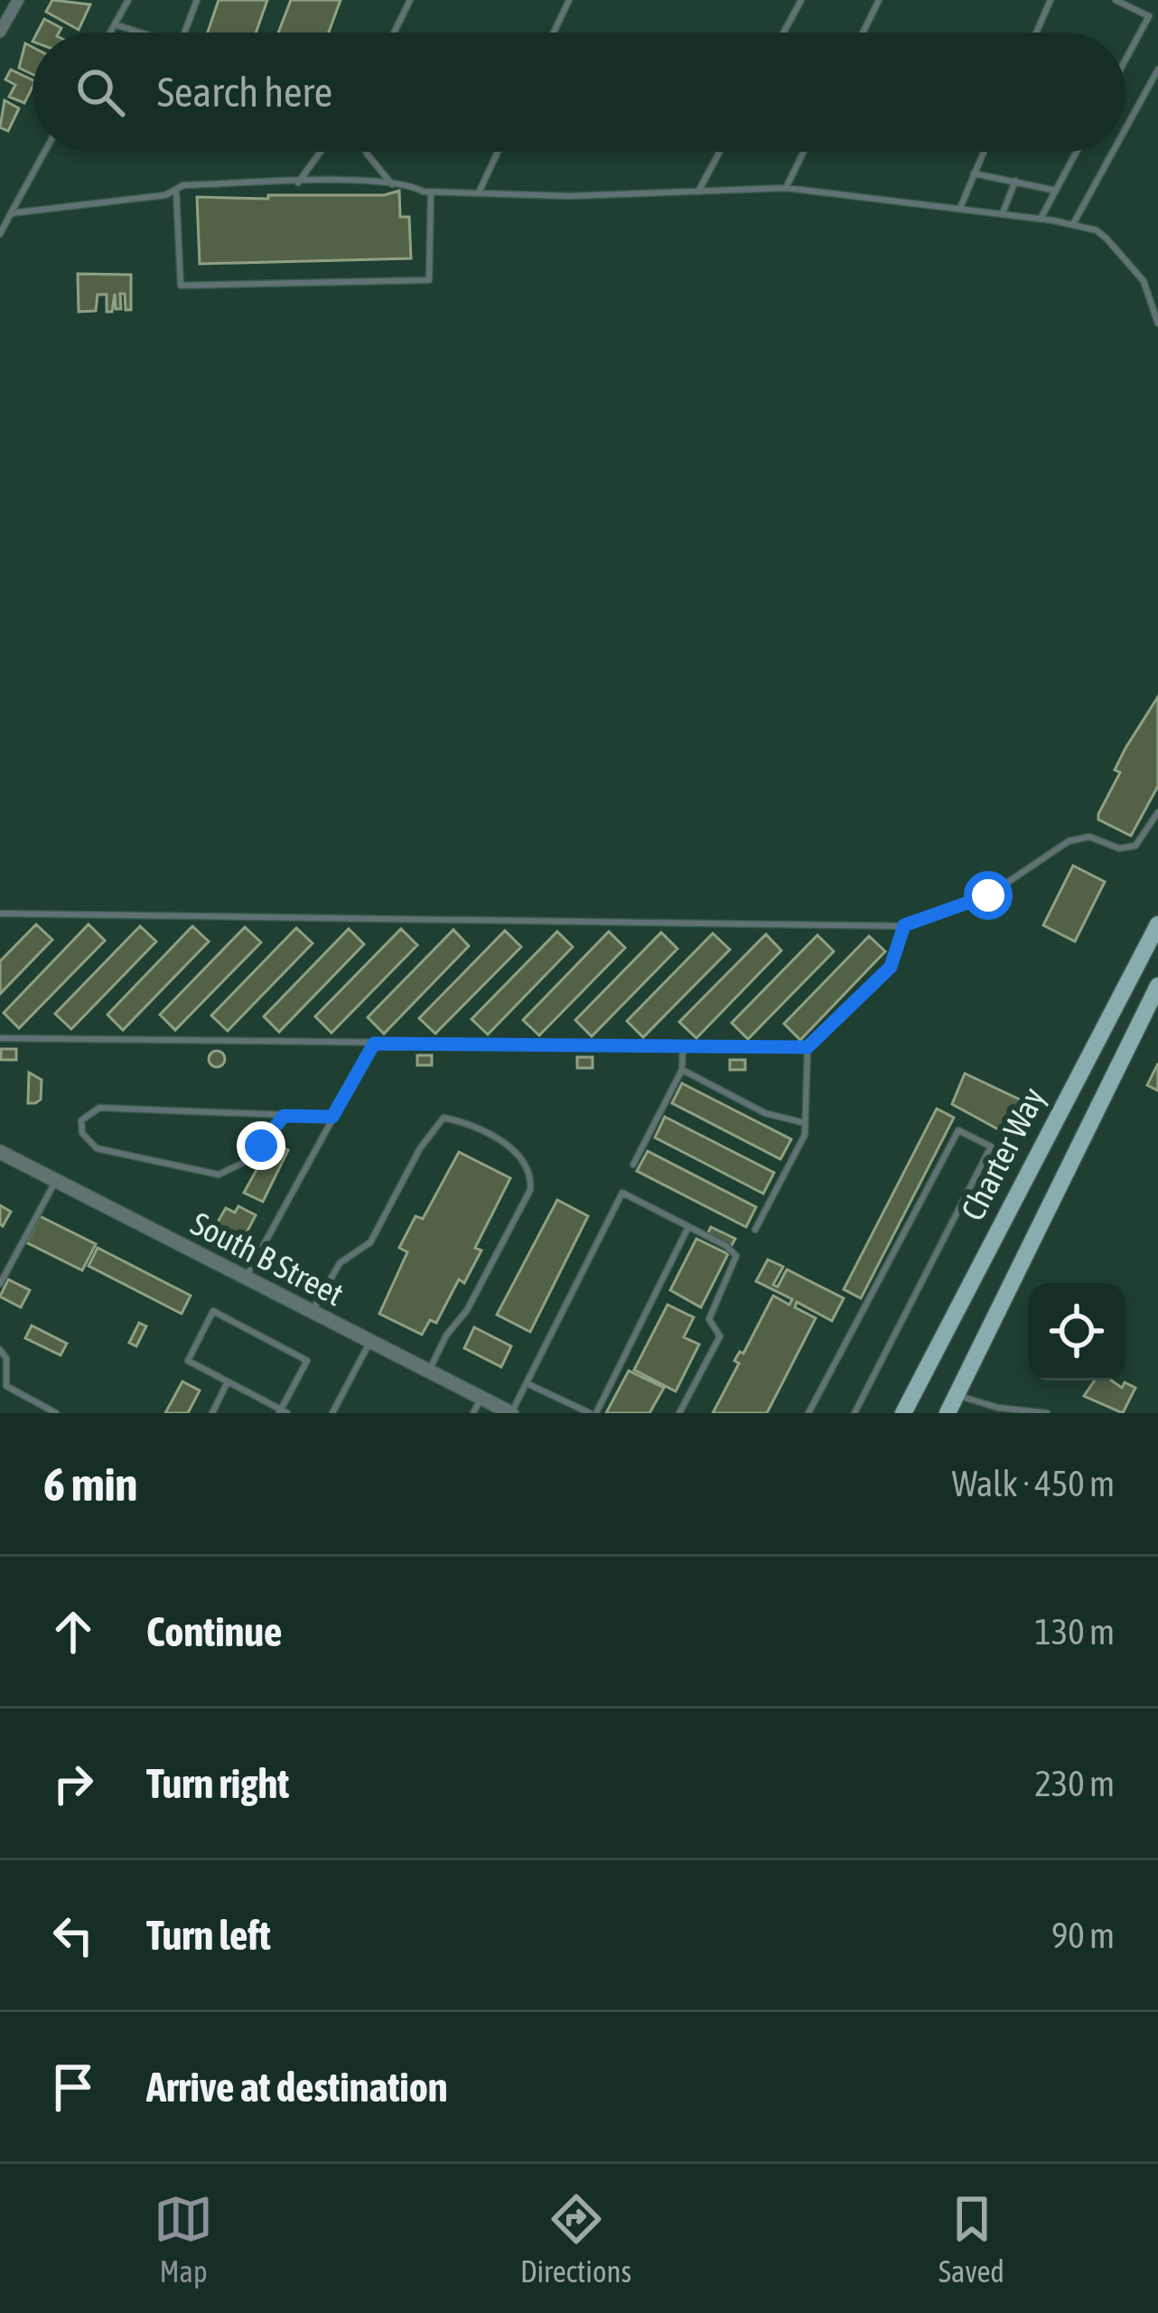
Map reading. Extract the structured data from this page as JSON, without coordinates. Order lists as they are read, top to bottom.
{
  "streets": {
    "main road": ["Charter Way"],
    "street": ["South B Street"]
  },
  "page": {
    "search": "Search here",
    "heading": ["6 min", "Walk · 450 m"],
    "list": [
      ["Continue", "130 m"],
      ["Turn right", "230 m"],
      ["Turn left", "90 m"],
      "Arrive at destination"
    ],
    "nav": ["Map", "Directions", "Saved"]
  }
}
